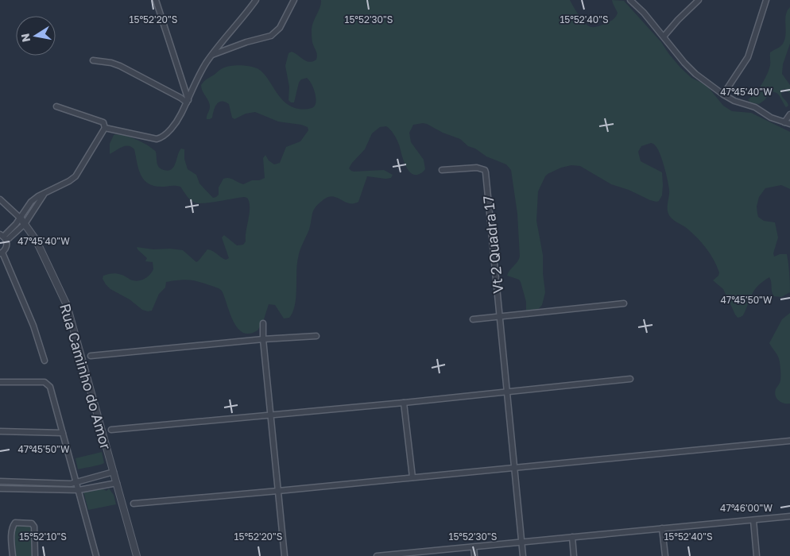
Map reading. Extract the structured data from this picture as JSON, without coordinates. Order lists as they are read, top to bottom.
{
  "streets": {
    "street": ["Vt 2 Quadra 17", "Rua Caminho do Amor"]
  },
  "north": "left",
  "coordinates": [
    "15°52'20\"S",
    "15°52'30\"S",
    "15°52'40\"S",
    "47°45'40\"W",
    "47°45'50\"W",
    "47°46'00\"W",
    "15°52'10\"S"
  ]
}
